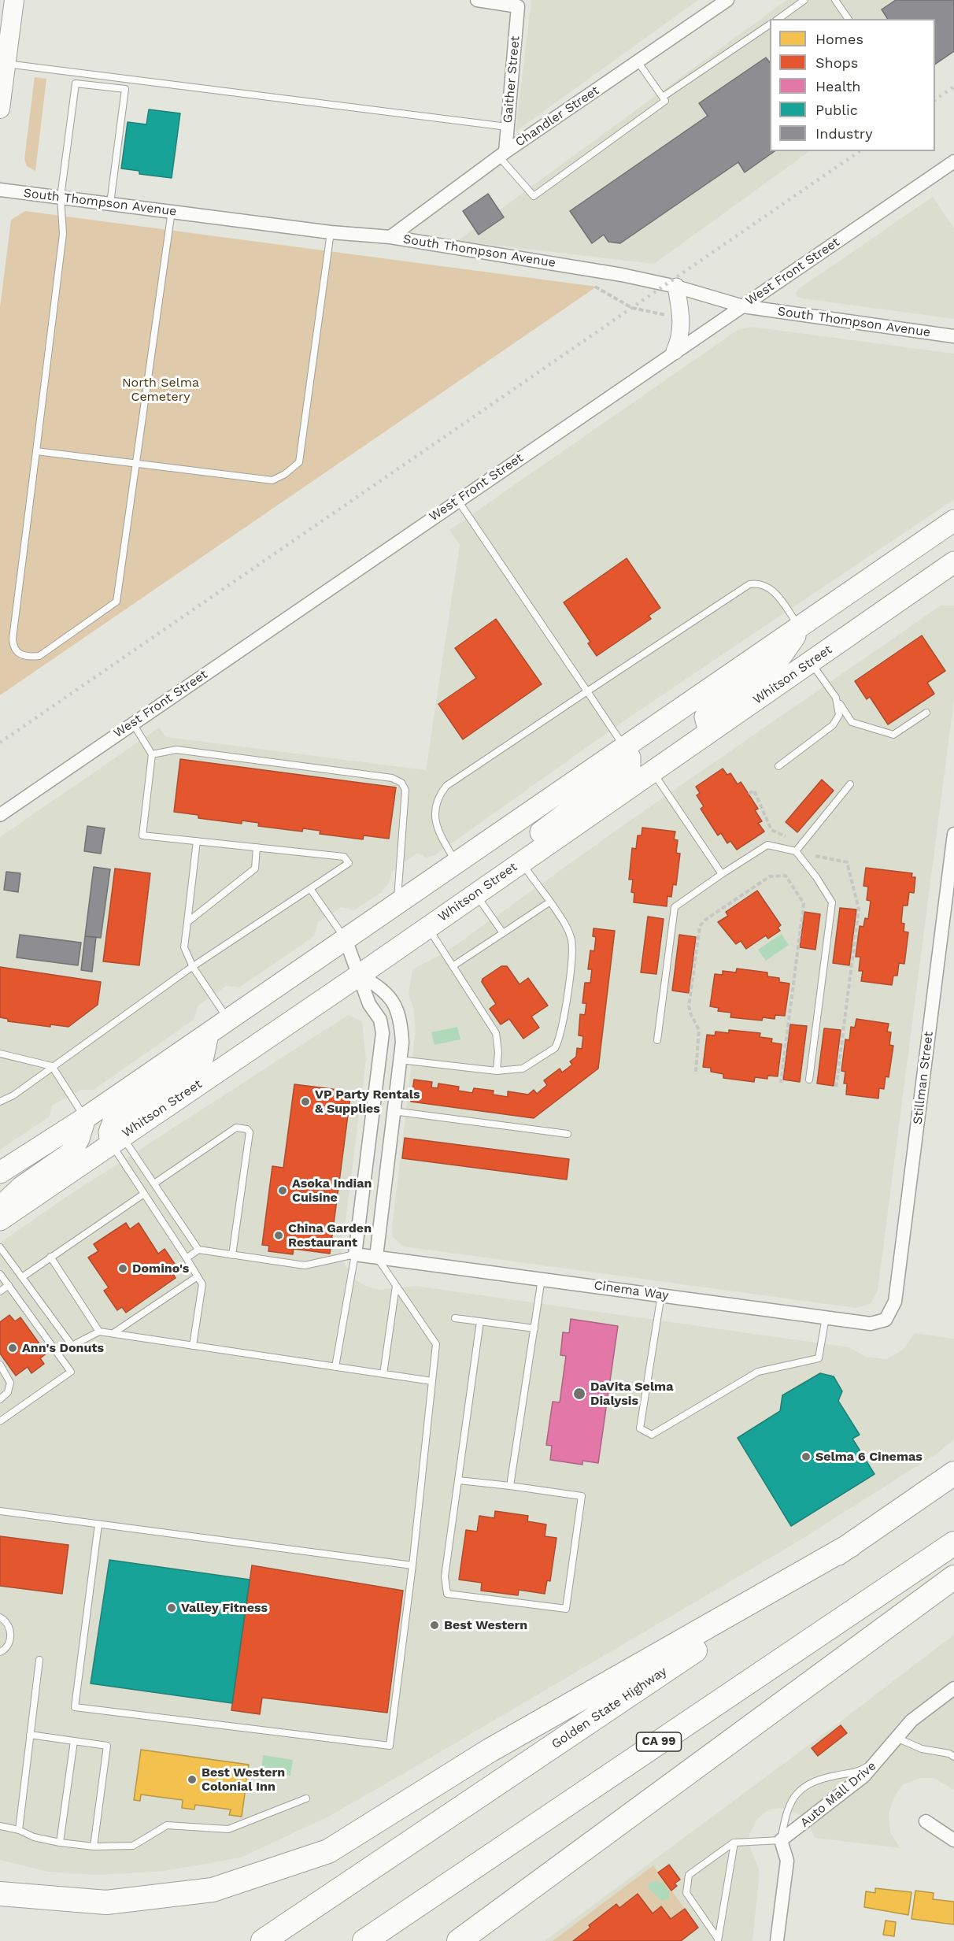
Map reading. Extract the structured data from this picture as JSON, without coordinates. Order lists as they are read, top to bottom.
{
  "streets": {
    "highway": ["Golden State Highway", "CA 99"],
    "main road": ["Whitson Street"],
    "street": [
      "Gaither Street",
      "Chandler Street",
      "South Thompson Avenue",
      "West Front Street",
      "Stillman Street",
      "Cinema Way",
      "Auto Mall Drive"
    ]
  },
  "crossings": [
    ["Gaither Street", "Chandler Street"],
    ["Chandler Street", "South Thompson Avenue"],
    ["South Thompson Avenue", "West Front Street"],
    ["Stillman Street", "Cinema Way"]
  ],
  "parks": ["North Selma Cemetery"],
  "places": [
    "VP Party Rentals & Supplies",
    "Asoka Indian Cuisine",
    "China Garden Restaurant",
    "Domino's",
    "Ann's Donuts",
    "DaVita Selma Dialysis",
    "Selma 6 Cinemas",
    "Valley Fitness",
    "Best Western",
    "Best Western Colonial Inn"
  ],
  "legend": [
    "Homes",
    "Shops",
    "Health",
    "Public",
    "Industry"
  ]
}
